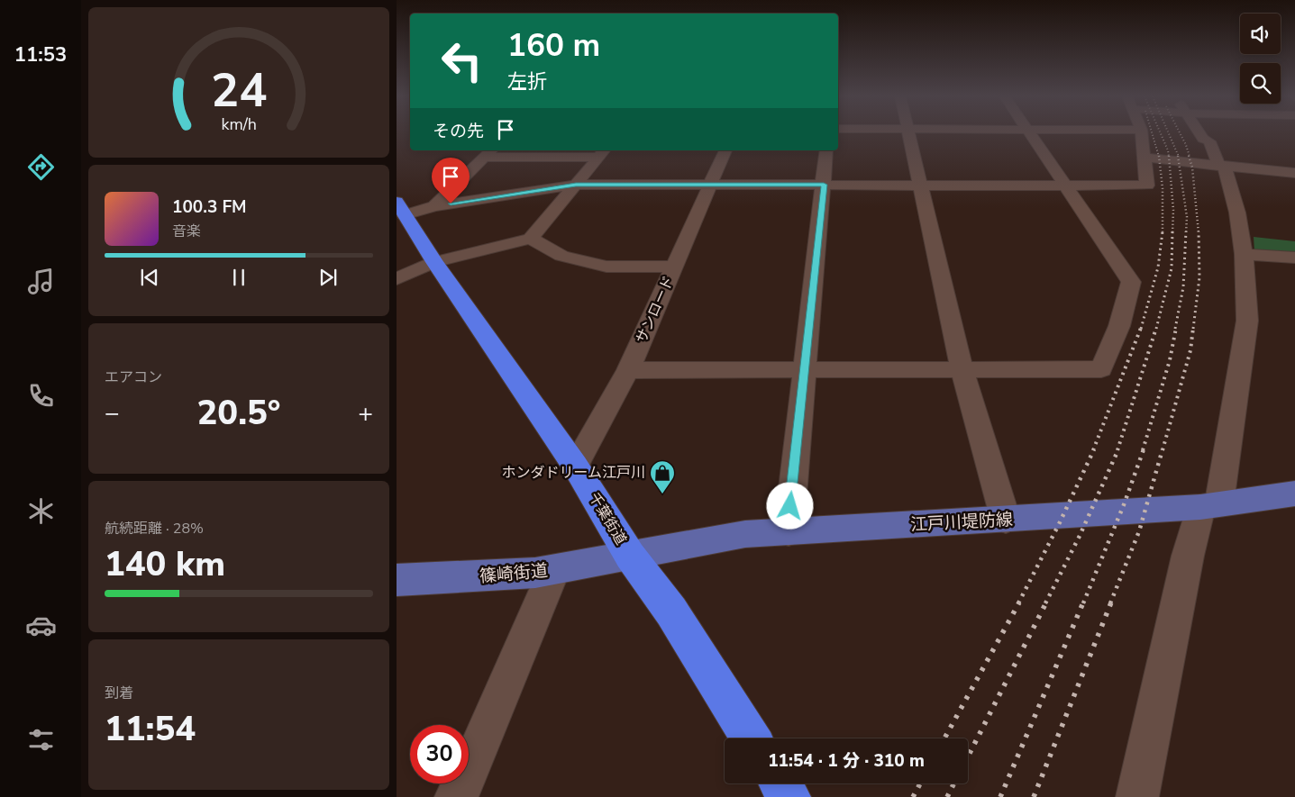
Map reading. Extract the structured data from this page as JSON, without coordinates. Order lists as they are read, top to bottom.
{
  "streets": {
    "highway": ["千葉街道"],
    "main road": ["江戸川堤防線", "篠崎街道"],
    "street": ["サンロード"]
  },
  "crossings": [
    ["サンロード", "千葉街道"],
    ["千葉街道", "江戸川堤防線"],
    ["千葉街道", "篠崎街道"],
    ["江戸川堤防線", "篠崎街道"]
  ],
  "places": {
    "shop": ["ホンダドリーム江戸川"]
  },
  "page": {
    "tabs": "11:53",
    "turn": ["160 m", "左折"],
    "then": "その先",
    "song": ["100.3 FM", "音楽"],
    "tile": [
      "エアコン",
      ["航続距離 · 28%", "140 km"],
      ["到着", "11:54"]
    ],
    "heat": ["−", "20.5°", "+"],
    "limit": "30",
    "trip": "11:54 · 1 分 · 310 m",
    "gauge": ["24", "km/h"]
  }
}
